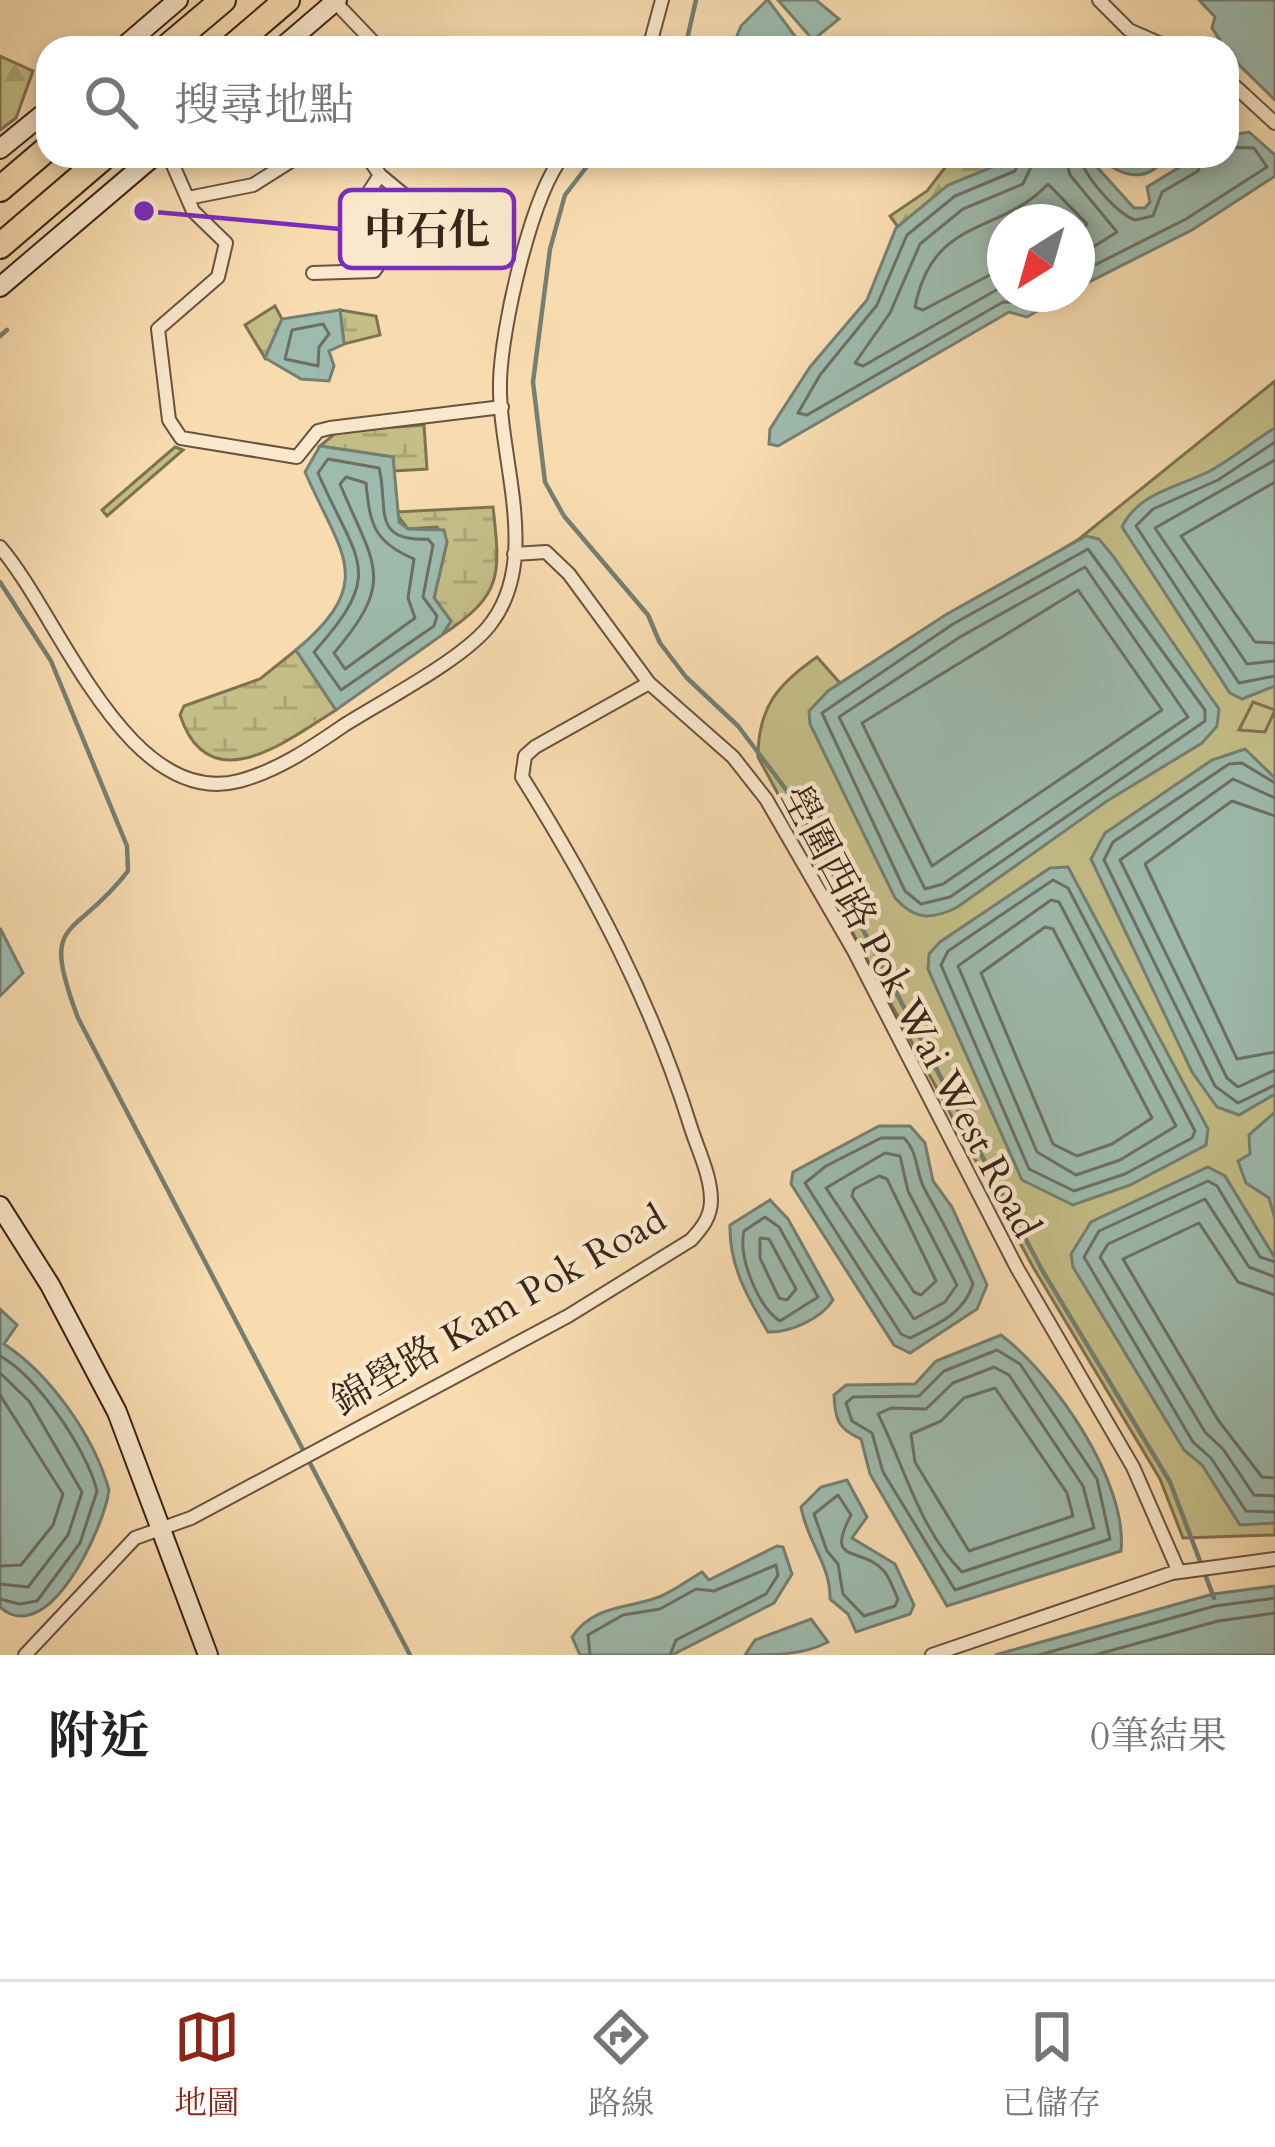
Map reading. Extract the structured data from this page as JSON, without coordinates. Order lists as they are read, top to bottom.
{
  "streets": {
    "street": ["壆圍西路 Pok Wai West Road", "錦壆路 Kam Pok Road"]
  },
  "crossings": [
    ["壆圍西路 Pok Wai West Road", "錦壆路 Kam Pok Road"]
  ],
  "places": ["中石化"],
  "north": "bottom left",
  "page": {
    "search": "搜尋地點",
    "heading": ["附近", "0筆結果"],
    "nav": ["地圖", "路線", "已儲存"]
  }
}
